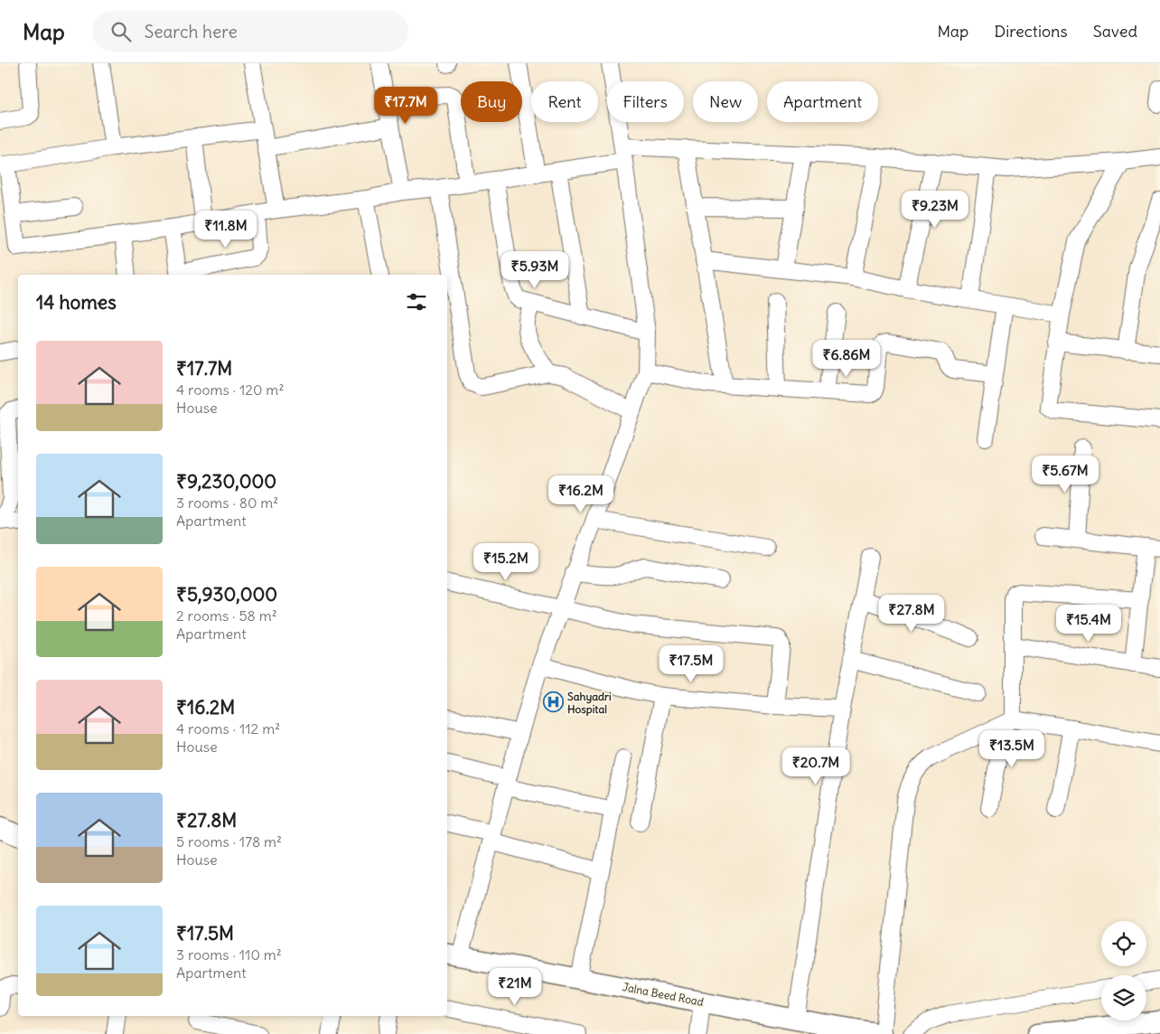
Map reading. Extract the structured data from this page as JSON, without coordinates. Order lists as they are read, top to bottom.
{
  "streets": {
    "main road": ["Jalna Beed Road"]
  },
  "places": {
    "hospital": ["Sahyadri Hospital"]
  },
  "page": {
    "header": "Map",
    "search": "Search here",
    "nav": ["Map", "Directions", "Saved"],
    "chip": [
      "Buy",
      "Rent",
      "Filters",
      "New",
      "Apartment"
    ],
    "price": [
      "₹17.7M",
      "₹9.23M",
      "₹11.8M",
      "₹5.93M",
      "₹6.86M",
      "₹5.67M",
      "₹16.2M",
      "₹15.2M",
      "₹27.8M",
      "₹15.4M",
      "₹17.5M",
      "₹13.5M",
      "₹20.7M",
      "₹21M"
    ],
    "heading": "14 homes",
    "list": [
      {
        "name": "₹17.7M",
        "note": "4 rooms · 120 m² · House"
      },
      {
        "name": "₹9,230,000",
        "note": "3 rooms · 80 m² · Apartment"
      },
      {
        "name": "₹5,930,000",
        "note": "2 rooms · 58 m² · Apartment"
      },
      {
        "name": "₹16.2M",
        "note": "4 rooms · 112 m² · House"
      },
      {
        "name": "₹27.8M",
        "note": "5 rooms · 178 m² · House"
      },
      {
        "name": "₹17.5M",
        "note": "3 rooms · 110 m² · Apartment"
      }
    ]
  }
}
